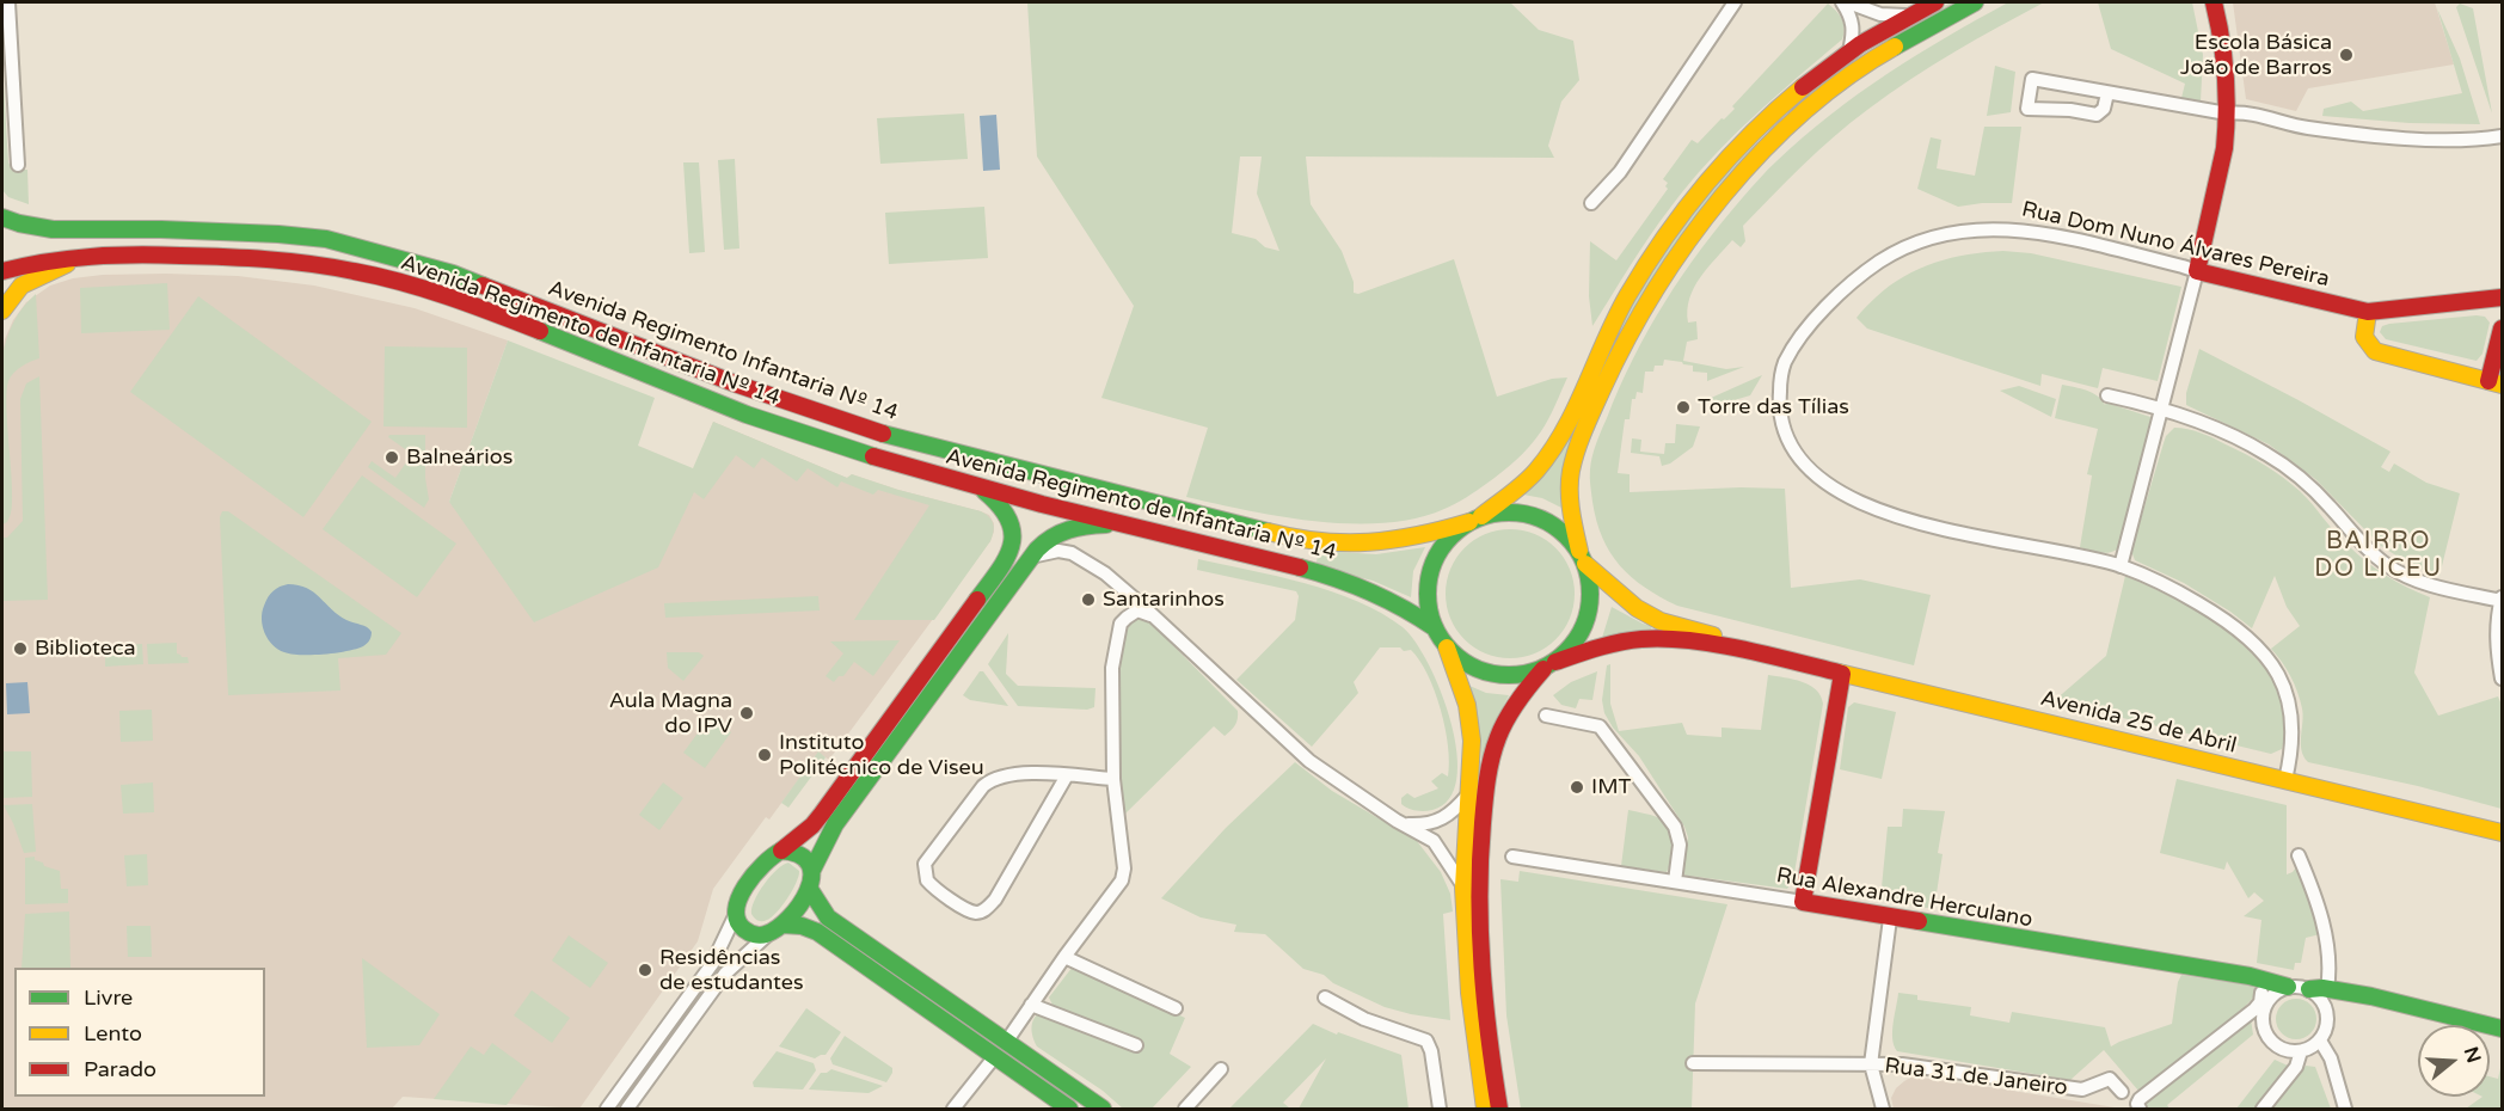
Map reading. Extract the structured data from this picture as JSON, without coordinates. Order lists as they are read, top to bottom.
{
  "streets": {
    "main road": [
      "Rua Dom Nuno Álvares Pereira",
      "Avenida Regimento de Infantaria Nº 14",
      "Avenida Regimento Infantaria Nº 14",
      "Avenida 25 de Abril",
      "Rua Alexandre Herculano"
    ],
    "street": ["Rua 31 de Janeiro"]
  },
  "crossings": [
    ["Rua Dom Nuno Álvares Pereira", "Avenida 25 de Abril"],
    ["Avenida Regimento de Infantaria Nº 14", "Avenida Regimento Infantaria Nº 14"],
    ["Avenida Regimento de Infantaria Nº 14", "Avenida 25 de Abril"],
    ["Avenida Regimento Infantaria Nº 14", "Avenida 25 de Abril"]
  ],
  "districts": ["BAIRRO DO LICEU"],
  "places": [
    "Escola Básica João de Barros",
    "Torre das Tílias",
    "Balneários",
    "Santarinhos",
    "Biblioteca",
    "Aula Magna do IPV",
    "Instituto Politécnico de Viseu",
    "IMT",
    "Residências de estudantes"
  ],
  "legend": ["Livre", "Lento", "Parado"],
  "north": "right"
}
